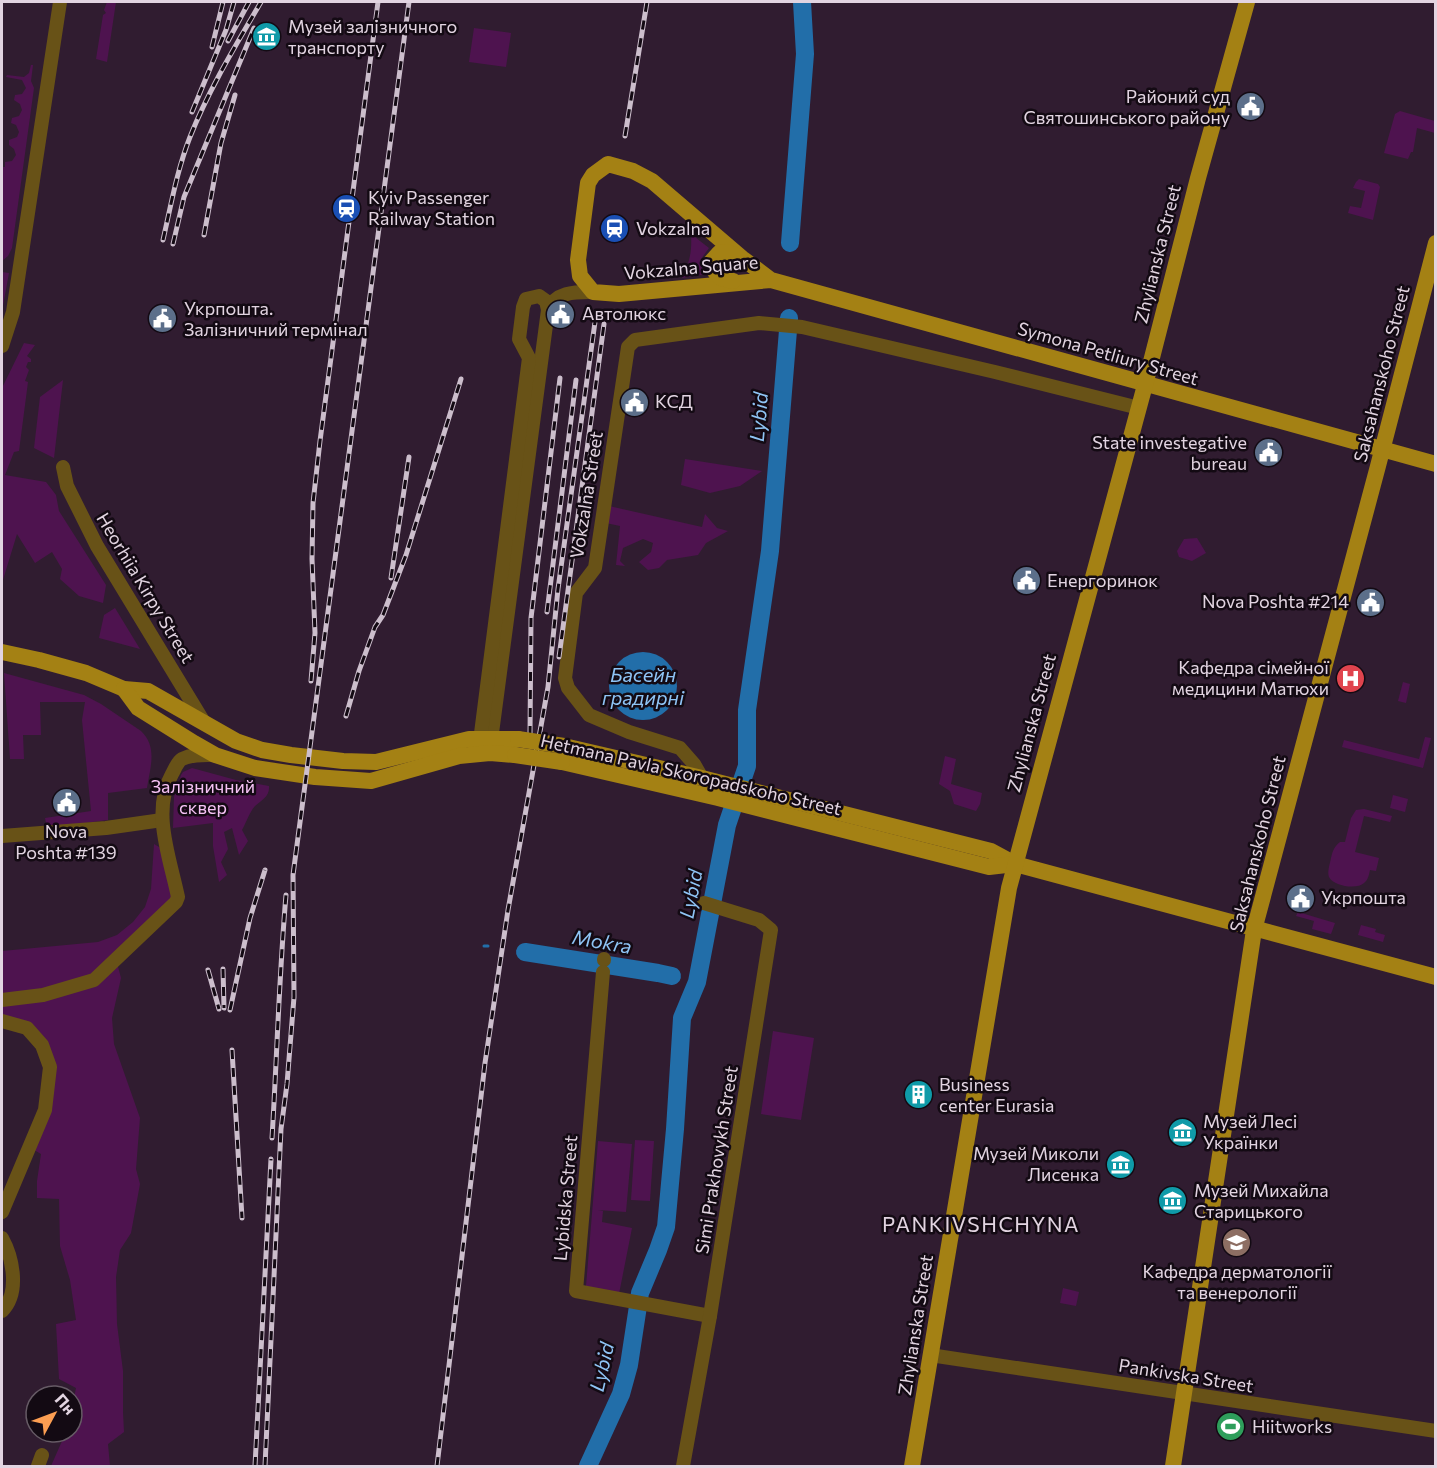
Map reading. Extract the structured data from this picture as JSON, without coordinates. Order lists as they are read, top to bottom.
{
  "streets": {
    "main road": [
      "Zhylianska Street",
      "Vokzalna Square",
      "Symona Petliury Street",
      "Saksahanskoho Street",
      "Hetmana Pavla Skoropadskoho Street"
    ],
    "street": [
      "Vokzalna Street",
      "Heorhiia Kirpy Street",
      "Simi Prakhovykh Street",
      "Lybidska Street",
      "Pankivska Street"
    ]
  },
  "crossings": [
    ["Zhylianska Street", "Symona Petliury Street"],
    ["Zhylianska Street", "Vokzalna Street"],
    ["Zhylianska Street", "Hetmana Pavla Skoropadskoho Street"],
    ["Zhylianska Street", "Pankivska Street"],
    ["Vokzalna Square", "Symona Petliury Street"],
    ["Symona Petliury Street", "Saksahanskoho Street"],
    ["Saksahanskoho Street", "Hetmana Pavla Skoropadskoho Street"],
    ["Saksahanskoho Street", "Pankivska Street"],
    ["Vokzalna Street", "Hetmana Pavla Skoropadskoho Street"],
    ["Heorhiia Kirpy Street", "Hetmana Pavla Skoropadskoho Street"],
    ["Simi Prakhovykh Street", "Lybidska Street"]
  ],
  "districts": ["PANKIVSHCHYNA"],
  "water": ["Lybid", "Басейн градирні", "Mokra"],
  "parks": ["Залізничний сквер"],
  "places": {
    "museum": [
      "Музей залізничного транспорту",
      "Музей Лесі Українки",
      "Музей Миколи Лисенка",
      "Музей Михайла Старицького"
    ],
    "public building": [
      "Районий суд Святошинського району",
      "Автолюкс",
      "Укрпошта. Залізничний термінал",
      "КСД",
      "State investegative bureau",
      "Енергоринок",
      "Nova Poshta #214",
      "Nova Poshta #139",
      "Укрпошта"
    ],
    "station": ["Kyiv Passenger Railway Station", "Vokzalna"],
    "hospital": ["Кафедра сімейної медицини Матюхи"],
    "building": ["Business center Eurasia"],
    "school or university": ["Кафедра дерматології та венерології"],
    "sports": ["Hiitworks"]
  },
  "north": "top right"
}
